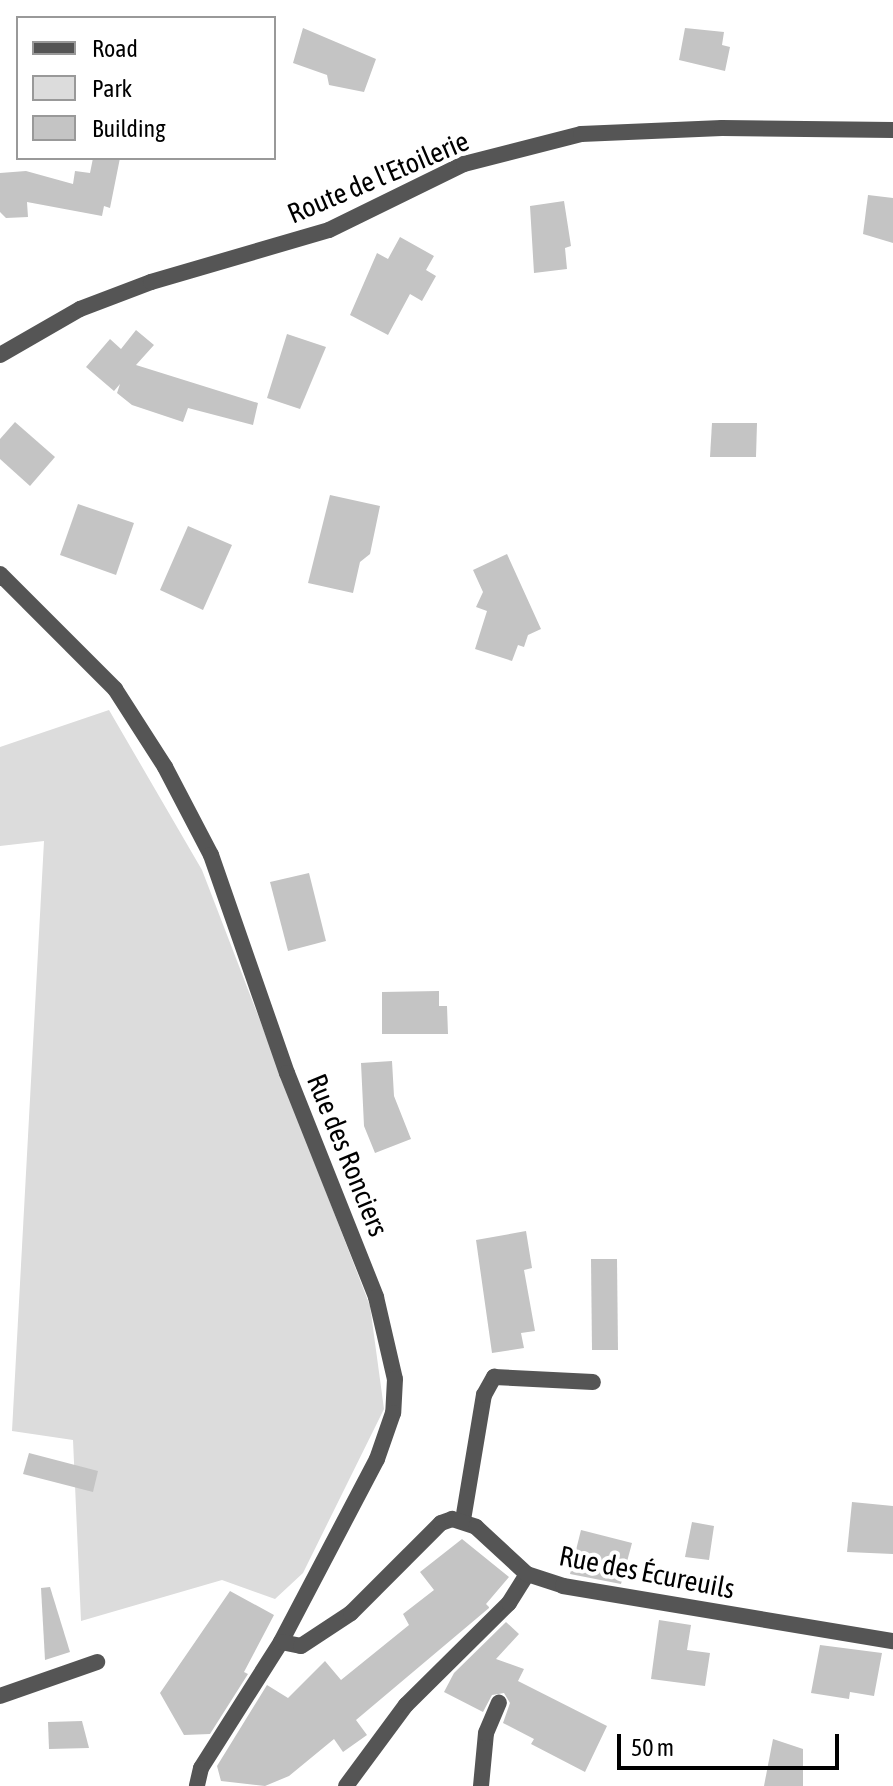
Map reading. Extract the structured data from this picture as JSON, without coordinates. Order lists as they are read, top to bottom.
{
  "streets": {
    "street": ["Route de l'Etoilerie", "Rue des Ronciers", "Rue des Écureuils"]
  },
  "legend": ["Road", "Park", "Building"],
  "scale_bar": "50 m"
}
